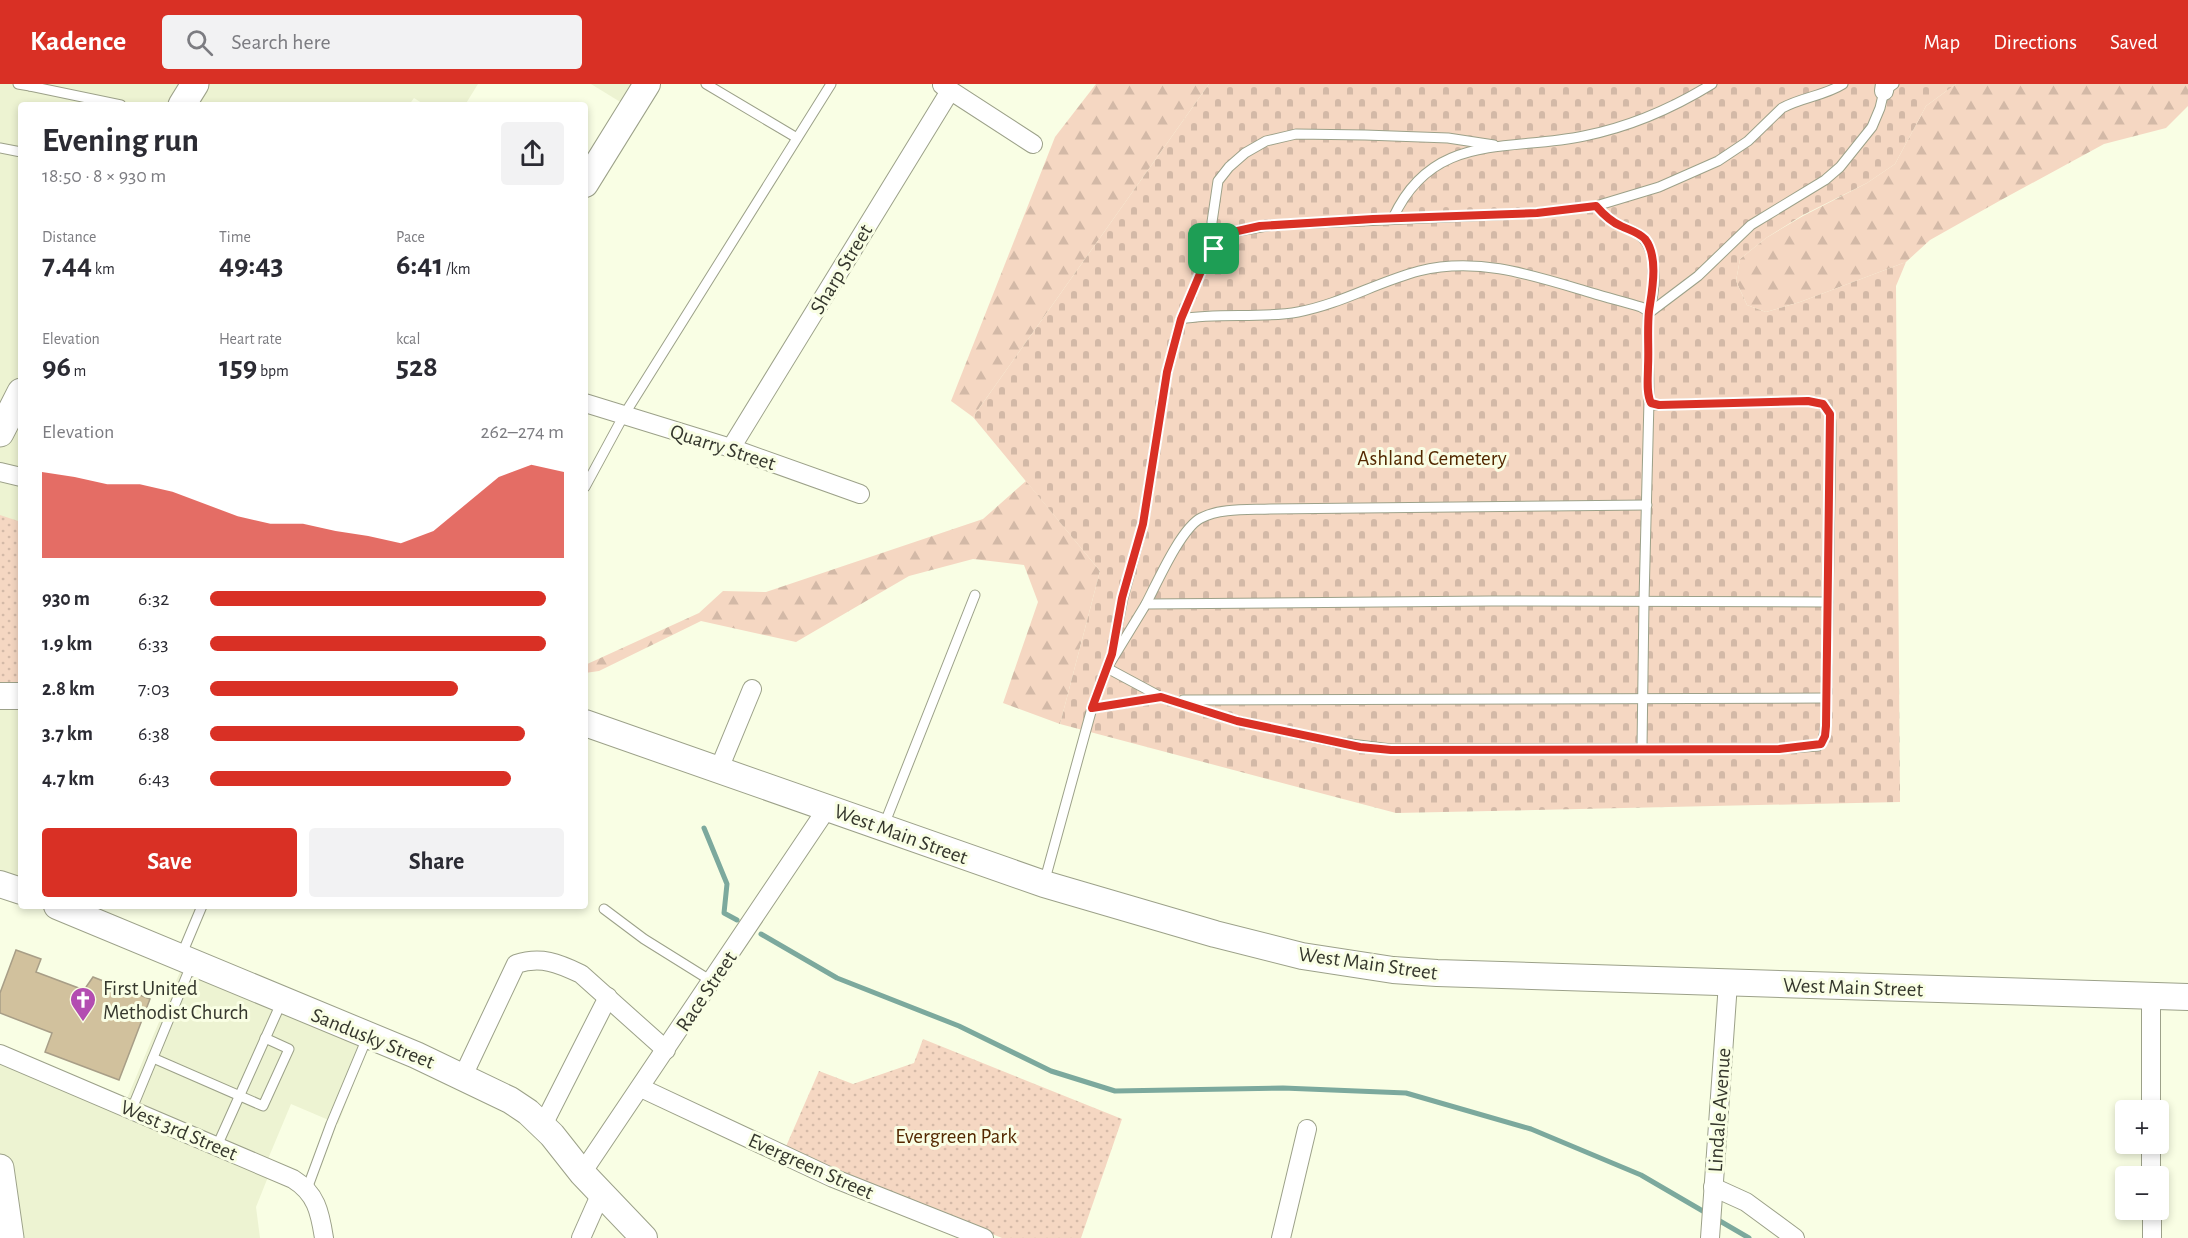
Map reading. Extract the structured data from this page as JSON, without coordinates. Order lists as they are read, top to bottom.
{
  "streets": {
    "street": [
      "Sharp Street",
      "Quarry Street",
      "West Main Street",
      "Race Street",
      "Sandusky Street",
      "Lindale Avenue",
      "West 3rd Street",
      "Evergreen Street"
    ]
  },
  "crossings": [
    ["Sharp Street", "Quarry Street"],
    ["West Main Street", "Race Street"],
    ["West Main Street", "Lindale Avenue"],
    ["Race Street", "Sandusky Street"],
    ["Race Street", "Evergreen Street"]
  ],
  "parks": ["Ashland Cemetery", "Evergreen Park"],
  "places": {
    "church": ["First United Methodist Church"]
  },
  "page": {
    "header": "Kadence",
    "search": "Search here",
    "nav": ["Map", "Directions", "Saved"],
    "heading": ["Evening run", "18:50 · 8 × 930 m"],
    "stats": [
      ["Distance", "7.44 km"],
      ["Time", "49:43"],
      ["Pace", "6:41 /km"],
      ["Elevation", "96 m"],
      ["Heart rate", "159 bpm"],
      ["kcal", "528"]
    ],
    "chart": ["Elevation", "262–274 m"],
    "list": [
      {
        "name": "930 m",
        "note": "6:32"
      },
      {
        "name": "1.9 km",
        "note": "6:33"
      },
      {
        "name": "2.8 km",
        "note": "7:03"
      },
      {
        "name": "3.7 km",
        "note": "6:38"
      },
      {
        "name": "4.7 km",
        "note": "6:43"
      }
    ],
    "buttons": ["Save", "Share"],
    "map_buttons": ["+", "−"]
  }
}
